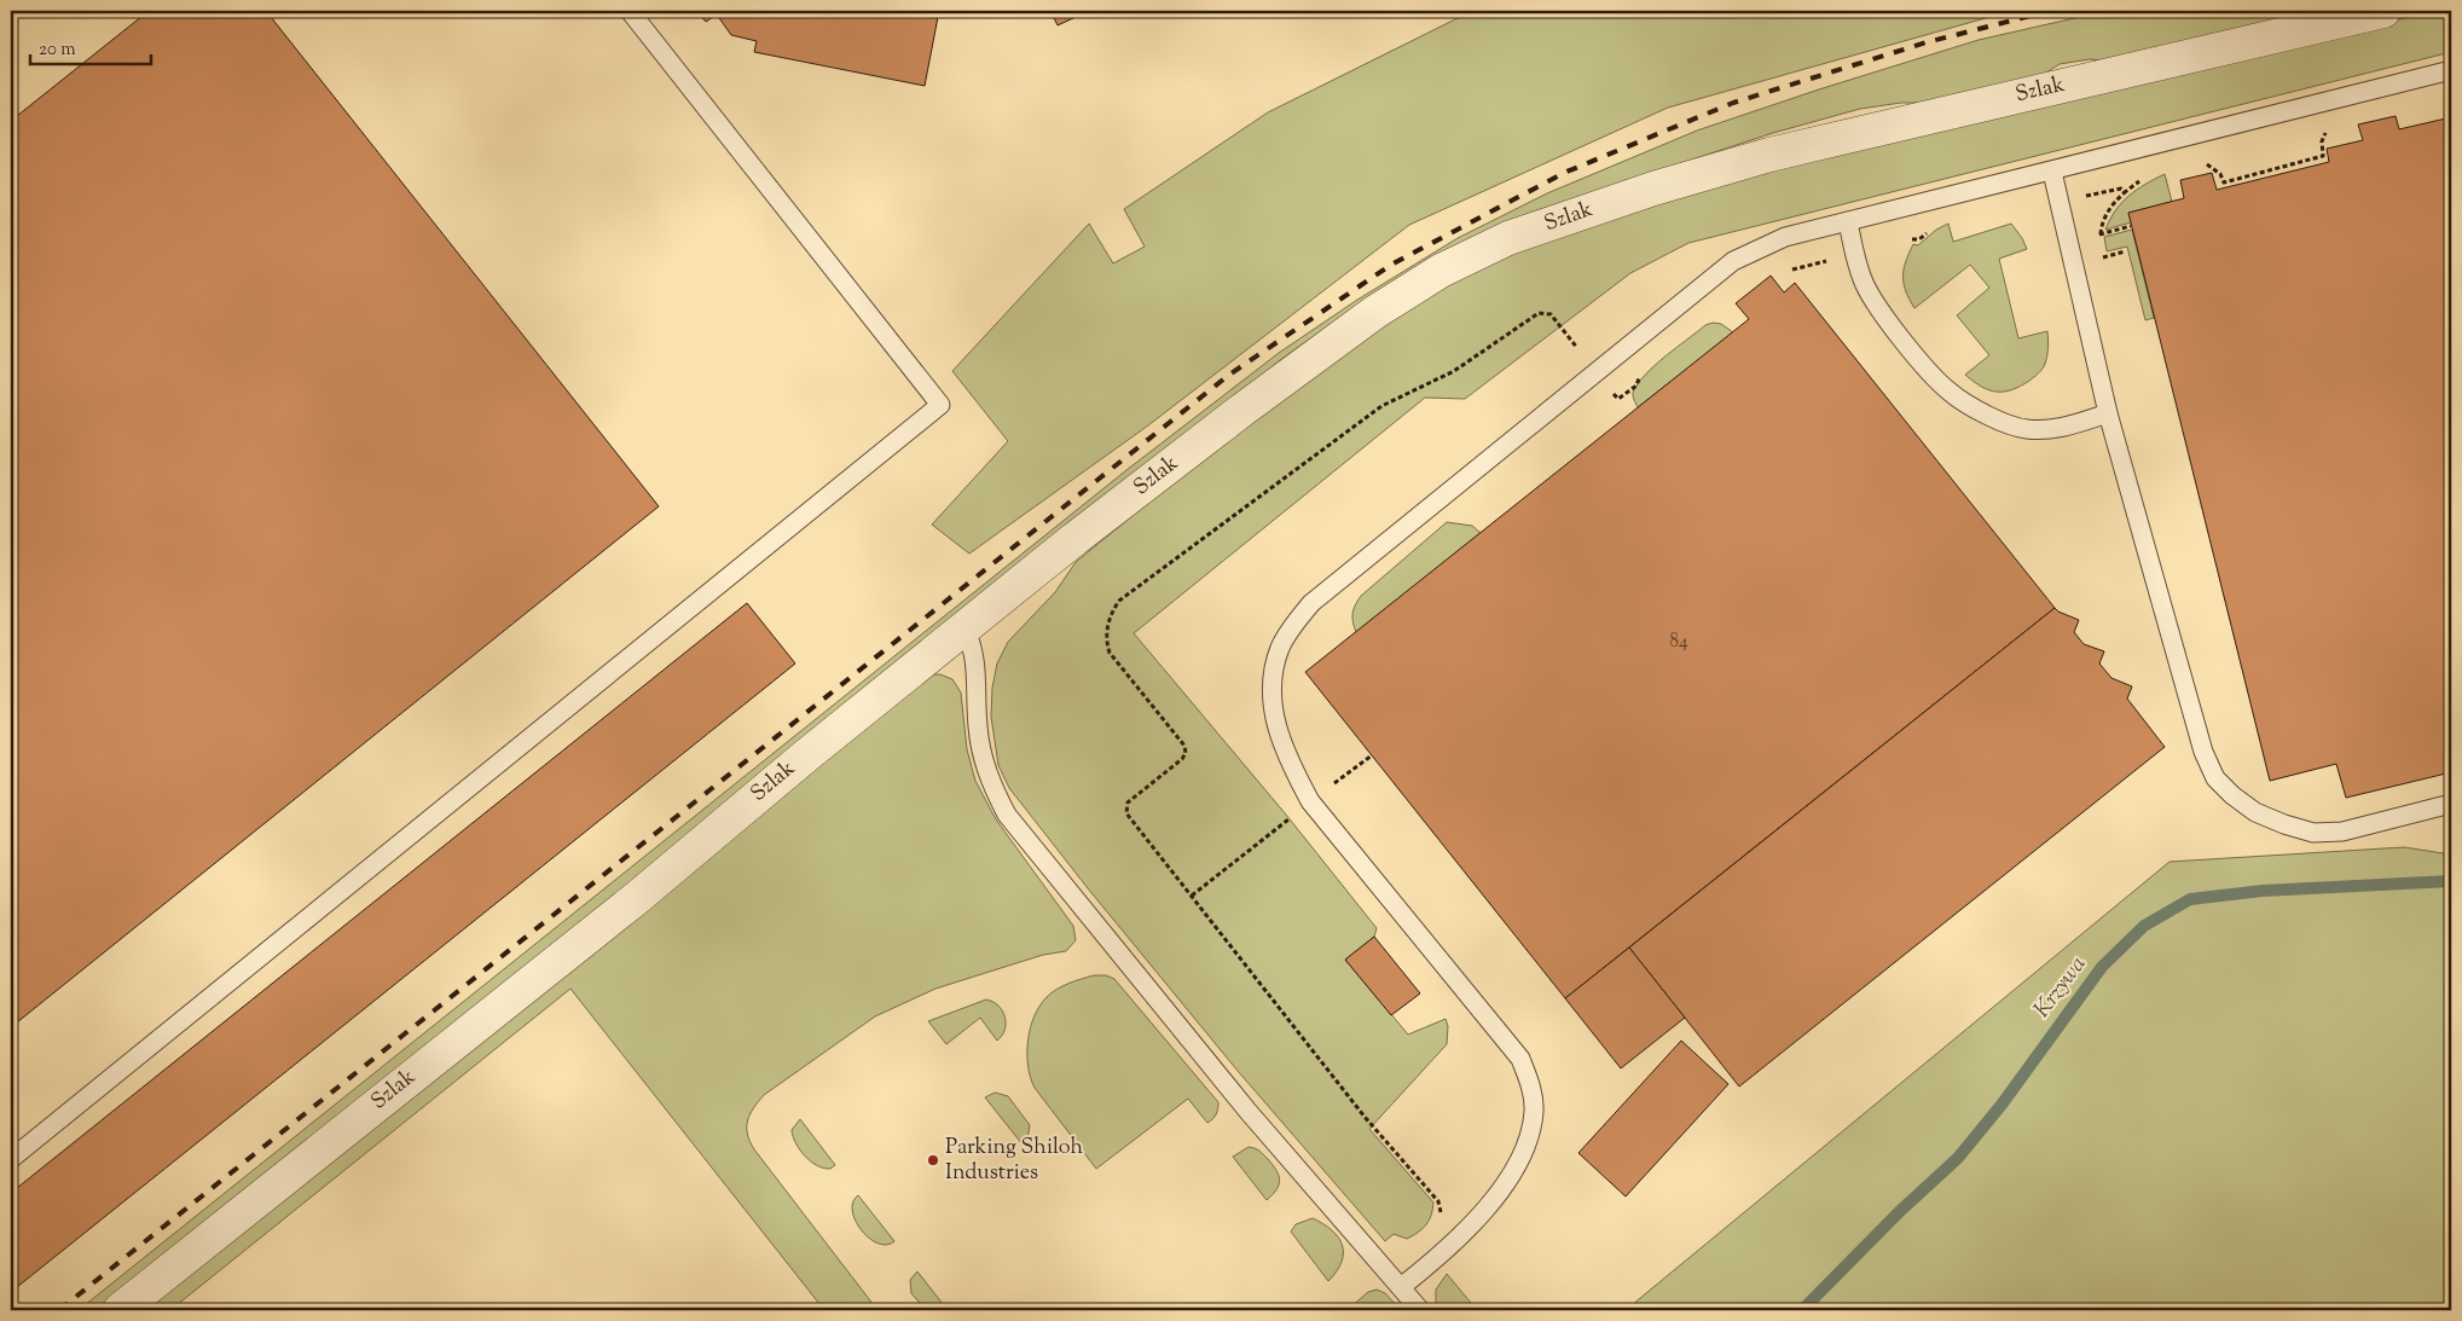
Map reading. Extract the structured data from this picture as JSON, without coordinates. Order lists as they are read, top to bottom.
{
  "streets": {
    "street": ["Szlak"]
  },
  "water": ["Krzywa"],
  "places": ["Parking Shiloh Industries"],
  "house_numbers": ["84"],
  "scale_bar": "20 m"
}
